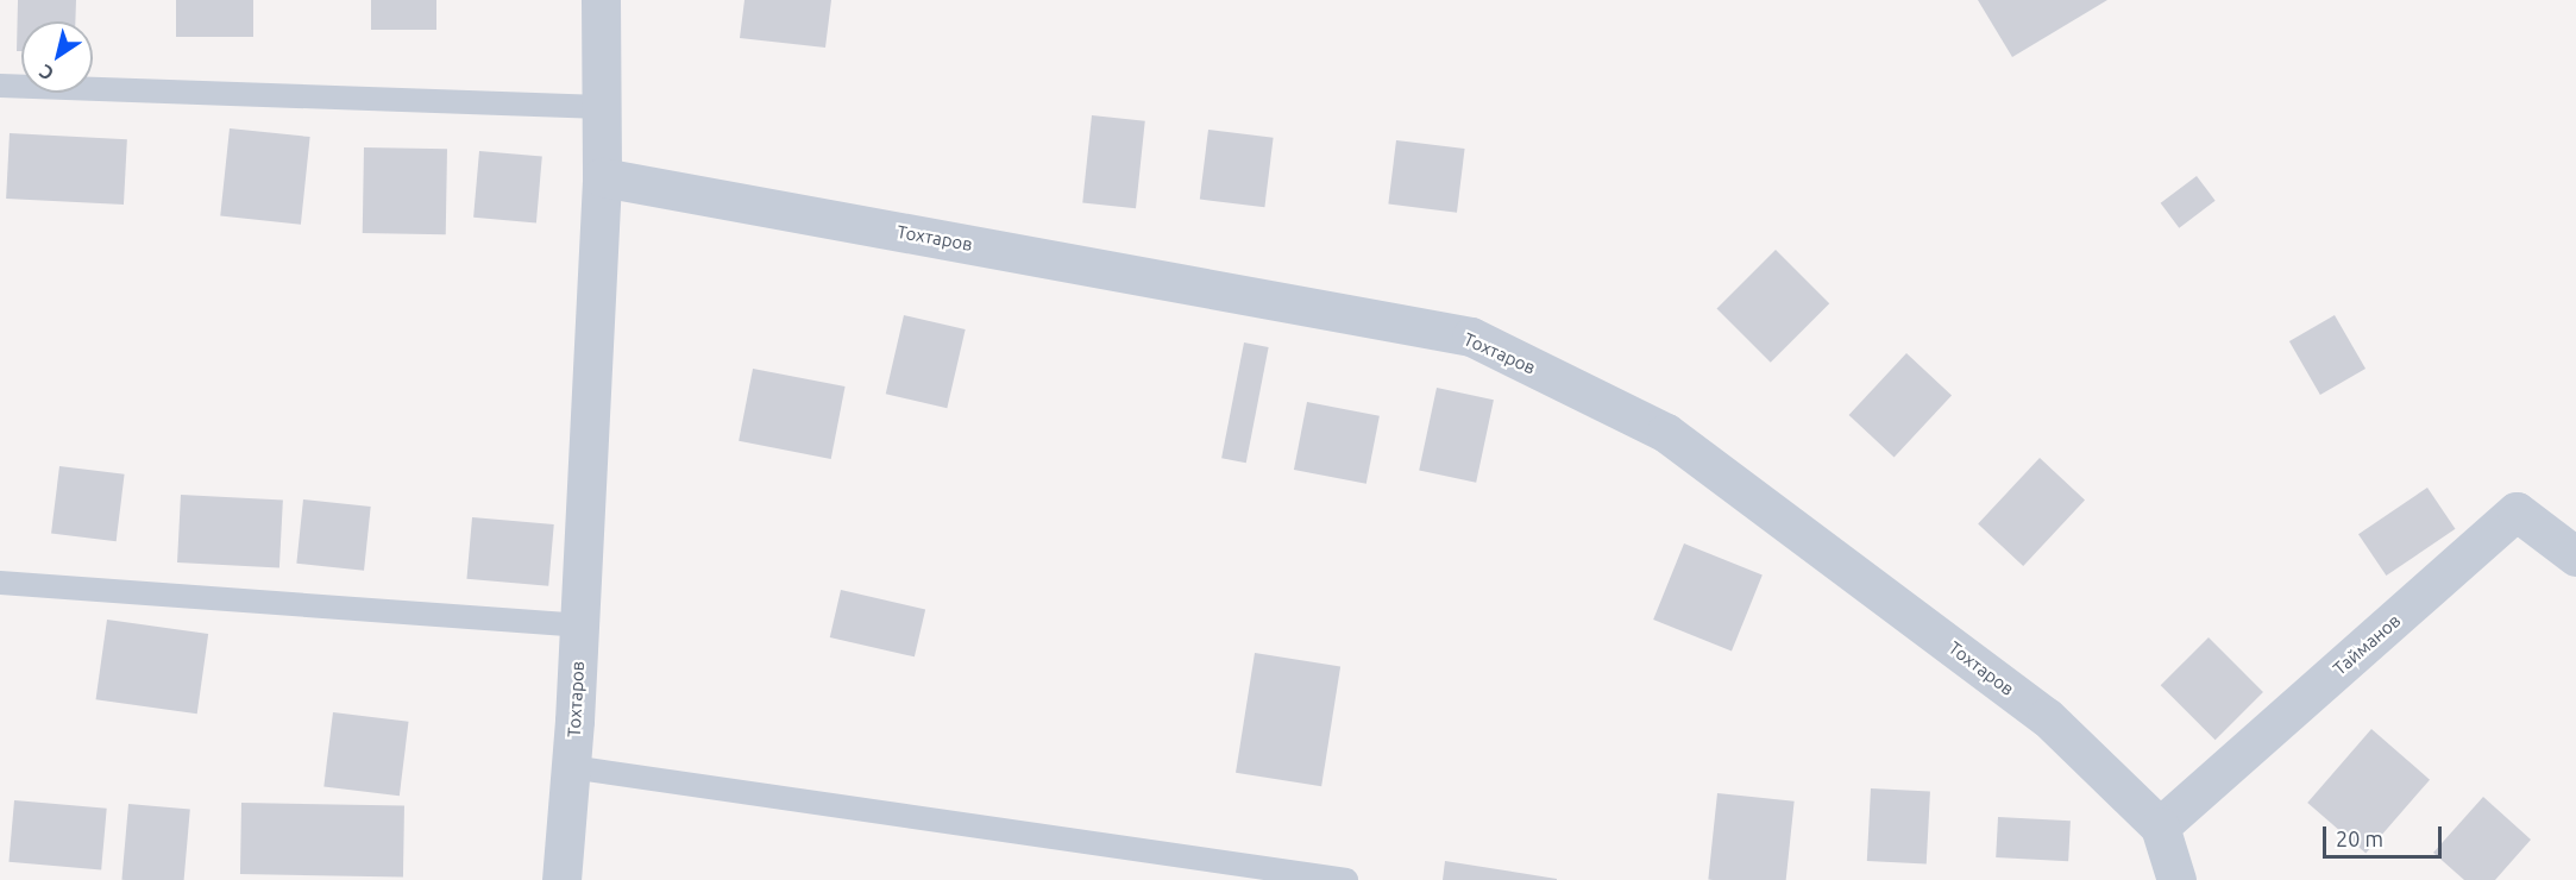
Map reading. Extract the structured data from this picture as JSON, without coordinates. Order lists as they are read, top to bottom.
{
  "streets": {
    "street": ["Тохтаров", "Тайманов"]
  },
  "crossings": [
    ["Тохтаров", "Тайманов"]
  ],
  "scale_bar": "20 m",
  "north": "bottom left"
}
